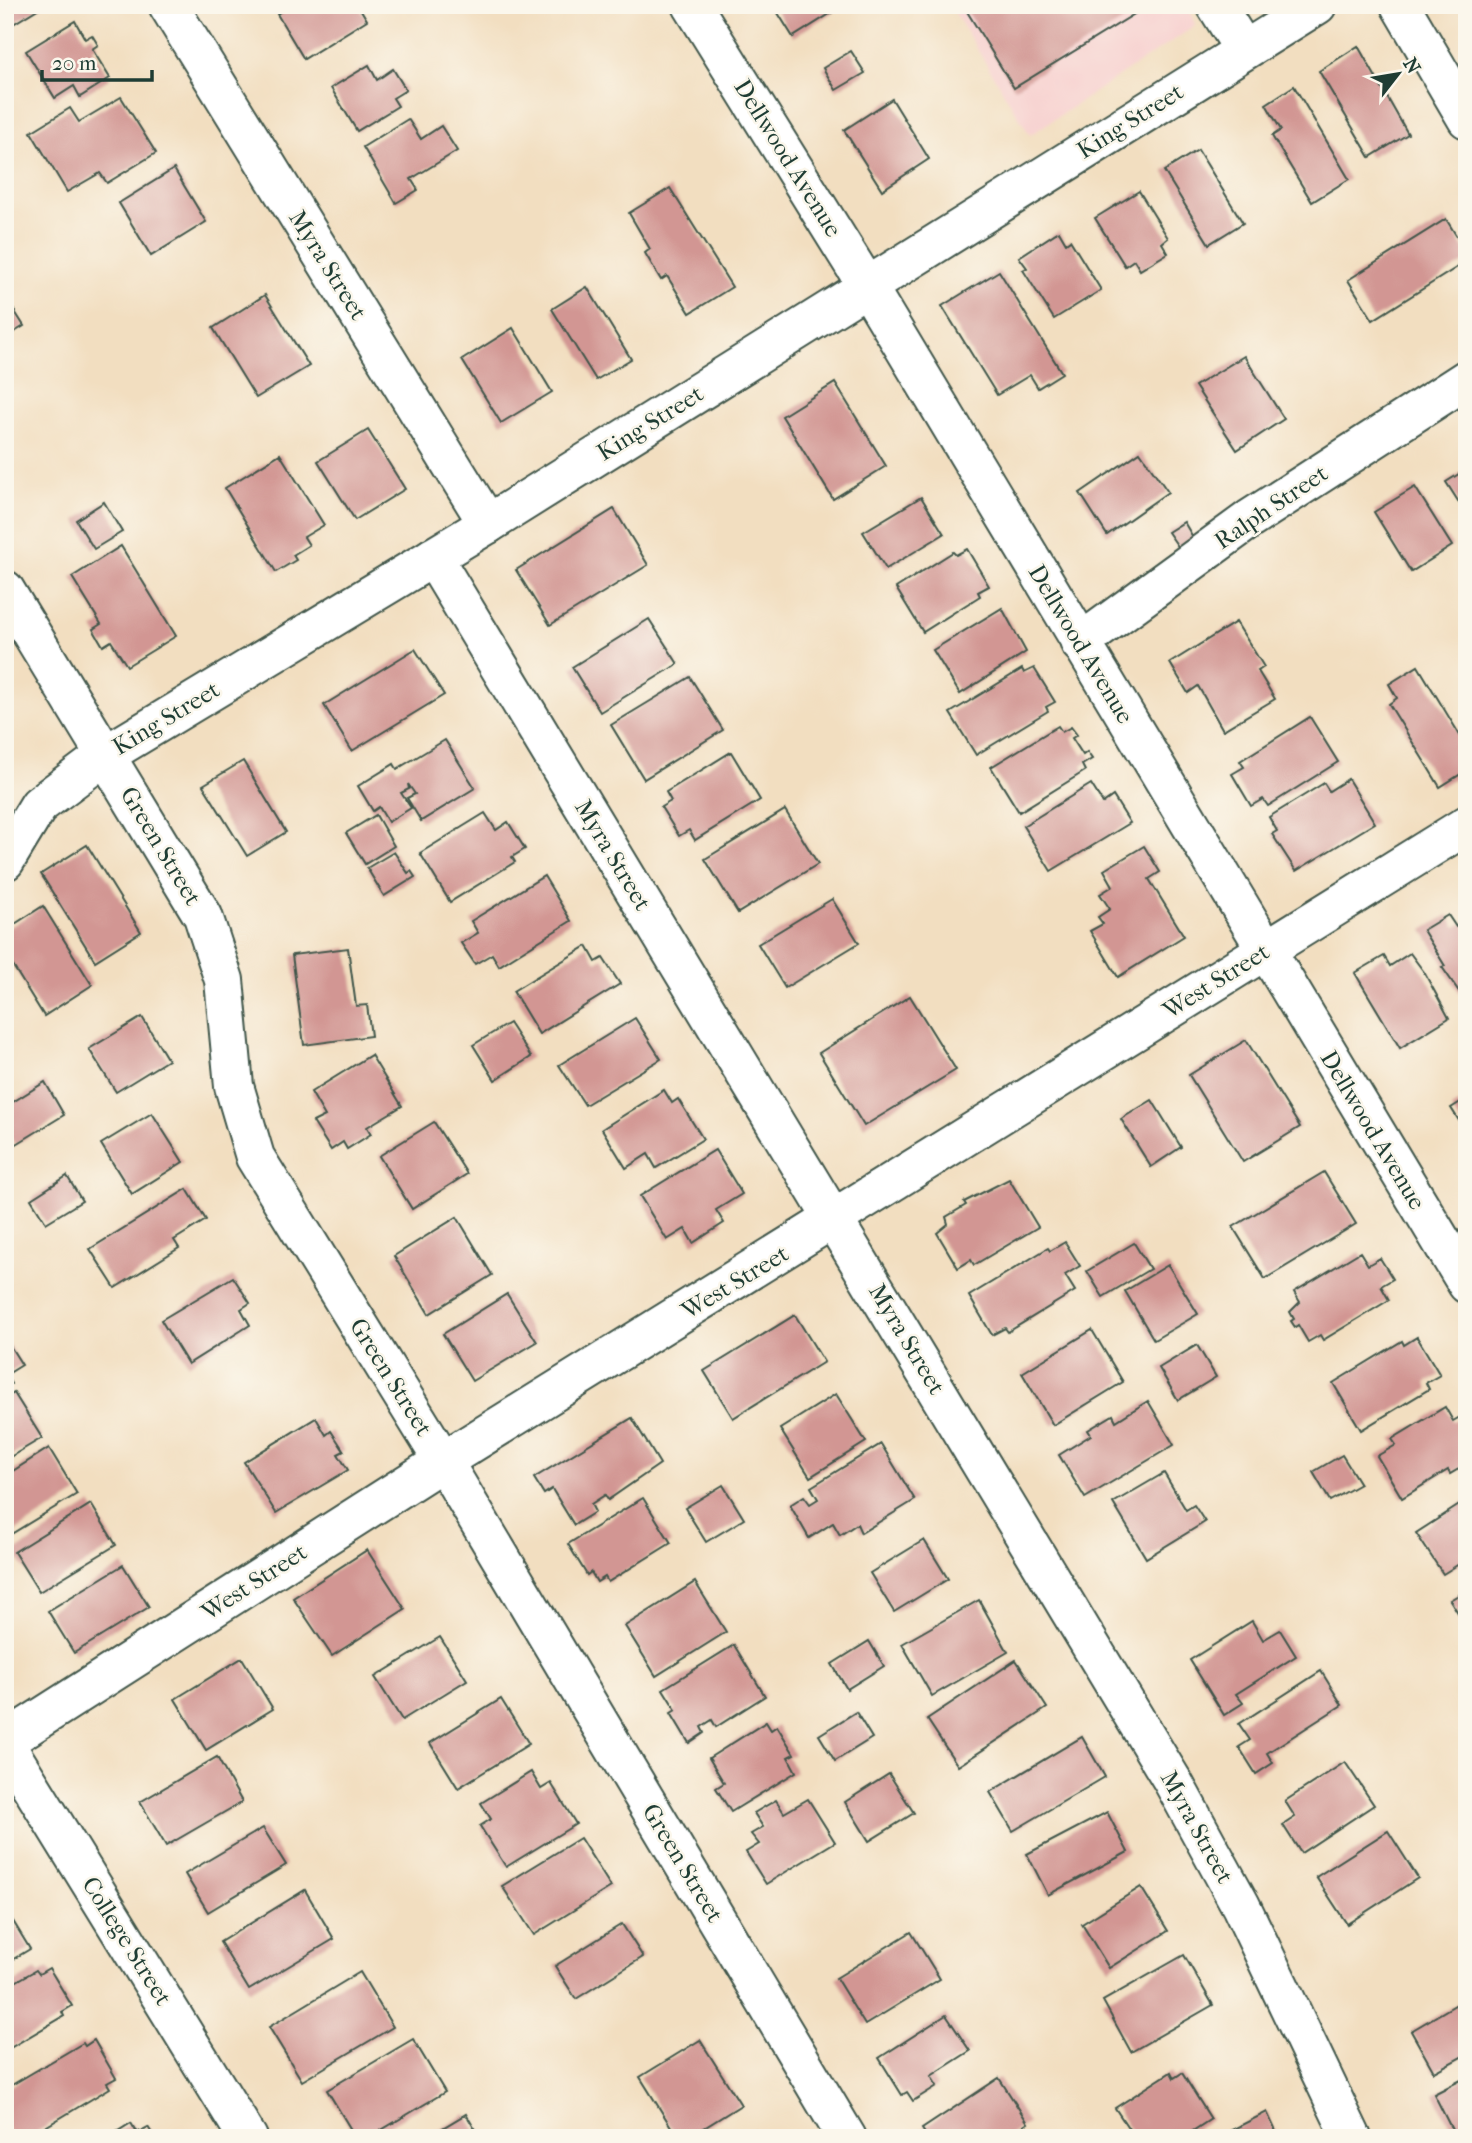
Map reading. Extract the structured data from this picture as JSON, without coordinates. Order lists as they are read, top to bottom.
{
  "streets": {
    "street": [
      "King Street",
      "Dellwood Avenue",
      "Myra Street",
      "Ralph Street",
      "Green Street",
      "West Street",
      "College Street"
    ]
  },
  "crossings": [
    ["King Street", "Dellwood Avenue"],
    ["King Street", "Myra Street"],
    ["King Street", "Green Street"],
    ["Dellwood Avenue", "Ralph Street"],
    ["Dellwood Avenue", "West Street"],
    ["Myra Street", "West Street"],
    ["Green Street", "West Street"],
    ["West Street", "College Street"]
  ],
  "scale_bar": "20 m",
  "north": "top right"
}
